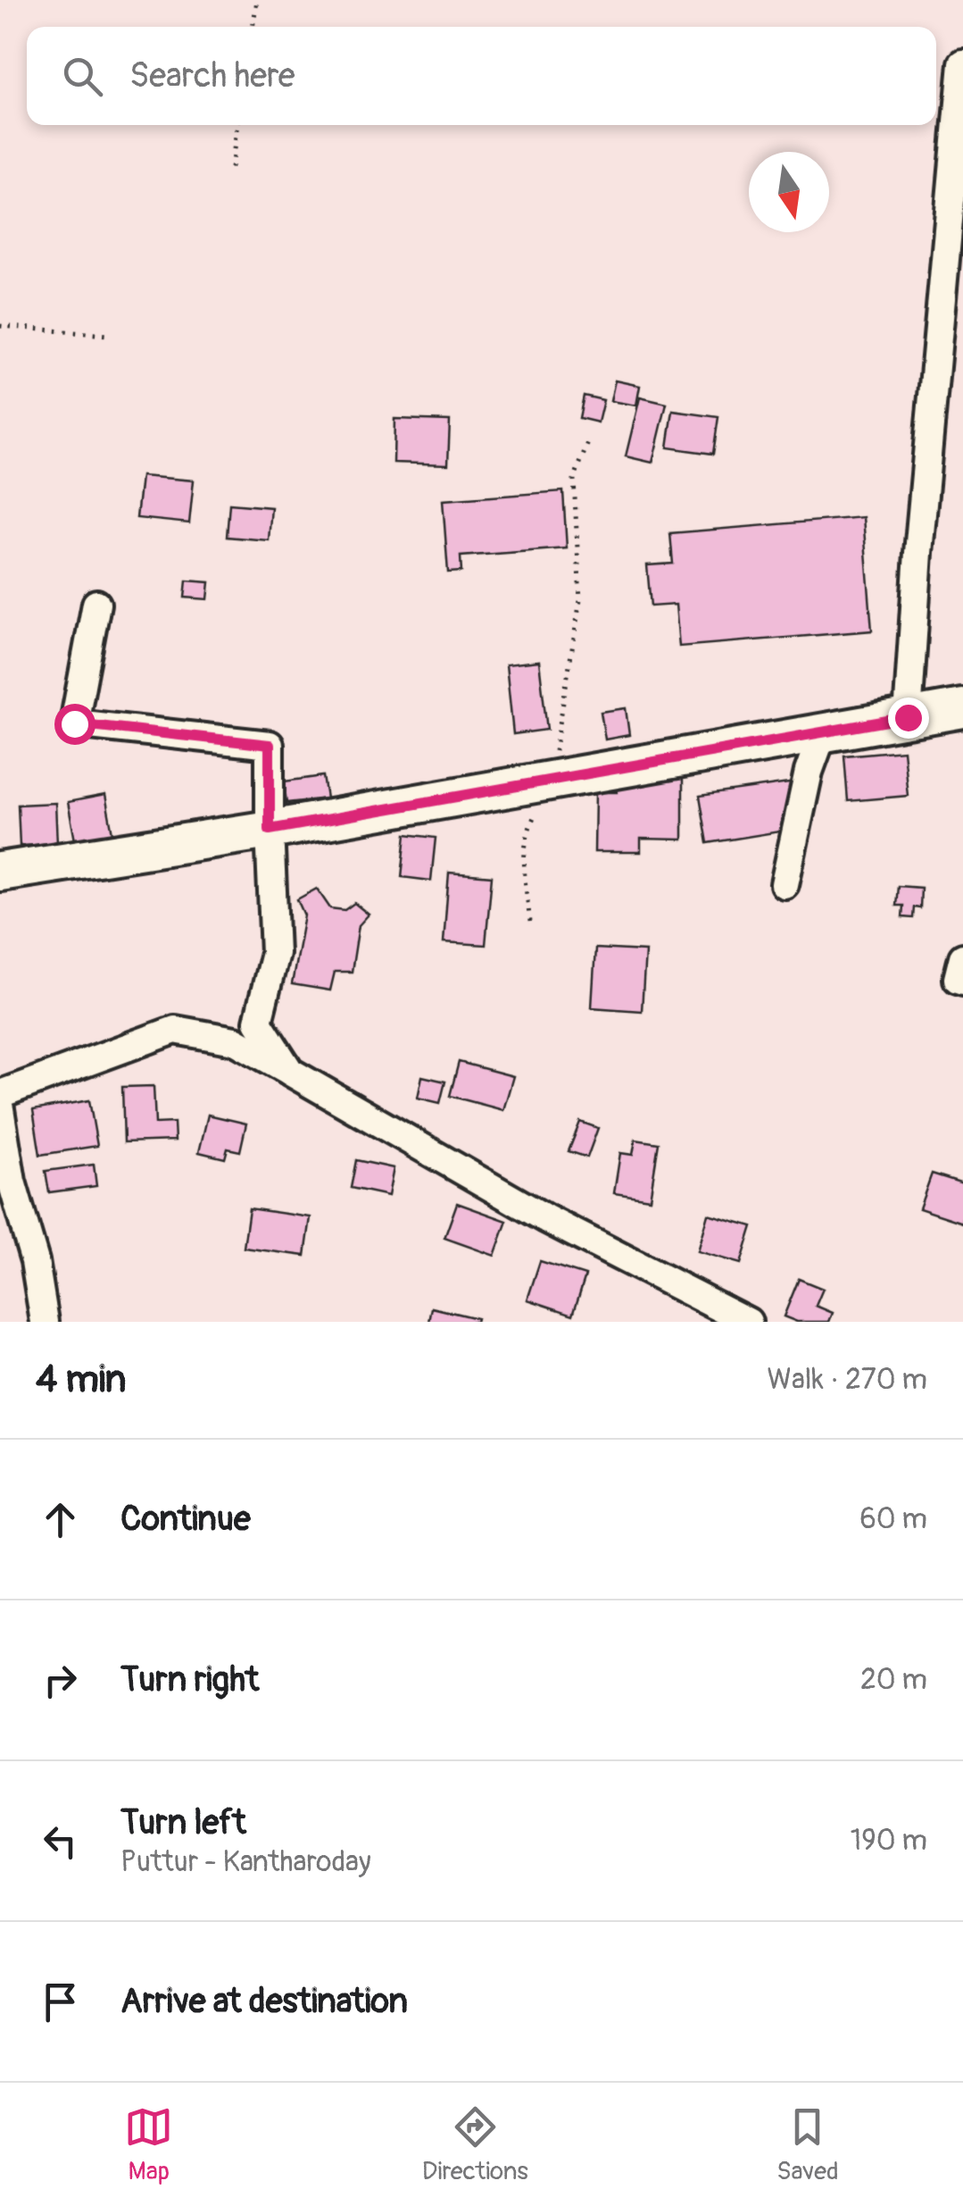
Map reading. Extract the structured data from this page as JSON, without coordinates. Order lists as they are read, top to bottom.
{
  "north": "bottom",
  "page": {
    "search": "Search here",
    "heading": ["4 min", "Walk · 270 m"],
    "list": [
      ["Continue", "60 m"],
      ["Turn right", "20 m"],
      ["Turn left", "Puttur - Kantharoday", "190 m"],
      "Arrive at destination"
    ],
    "nav": ["Map", "Directions", "Saved"]
  }
}
